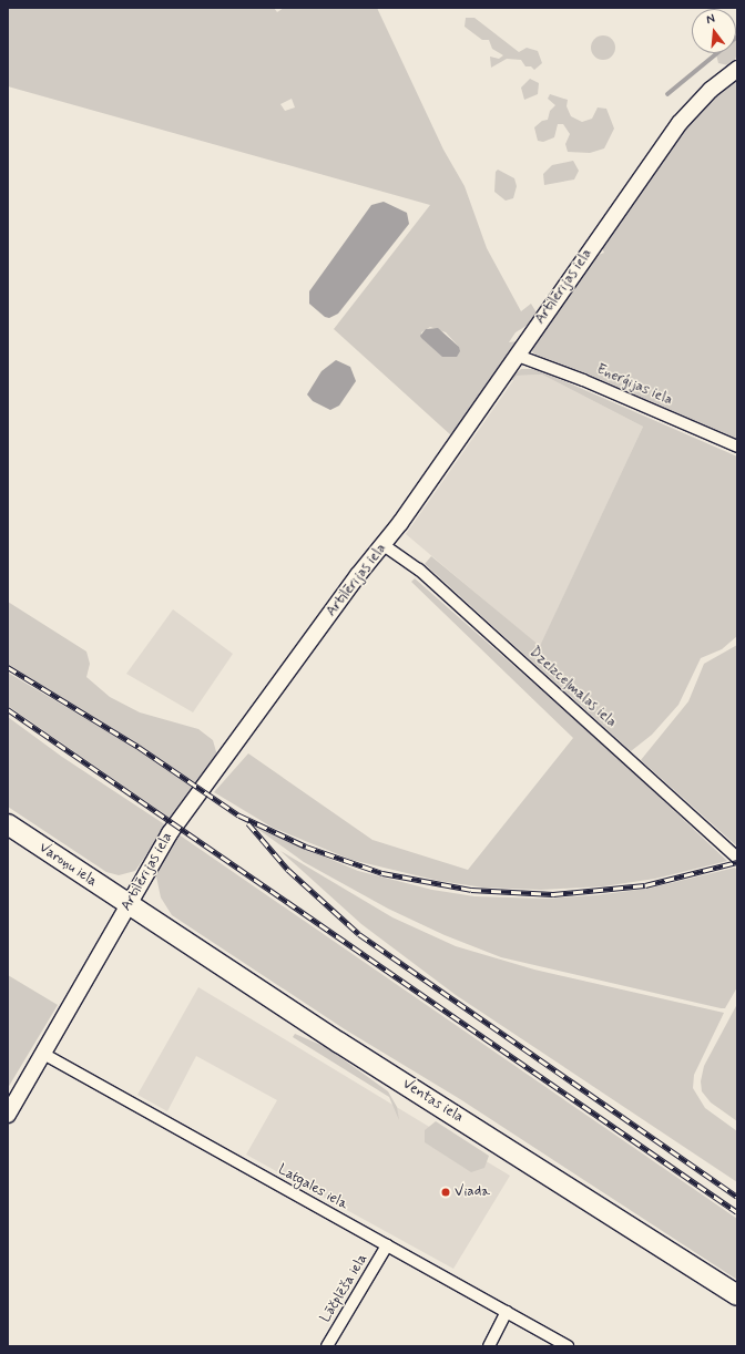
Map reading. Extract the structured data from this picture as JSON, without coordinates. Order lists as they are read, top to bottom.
{
  "streets": {
    "highway": ["Varoņu iela", "Ventas iela"],
    "street": [
      "Artilērijas iela",
      "Enerģijas iela",
      "Dzelzceļmalas iela",
      "Latgales iela",
      "Lāčplēša iela"
    ]
  },
  "crossings": [
    ["Artilērijas iela", "Enerģijas iela"],
    ["Artilērijas iela", "Dzelzceļmalas iela"],
    ["Artilērijas iela", "Varoņu iela"],
    ["Artilērijas iela", "Ventas iela"],
    ["Artilērijas iela", "Latgales iela"],
    ["Varoņu iela", "Ventas iela"],
    ["Latgales iela", "Lāčplēša iela"]
  ],
  "places": ["Viada"],
  "north": "top"
}
